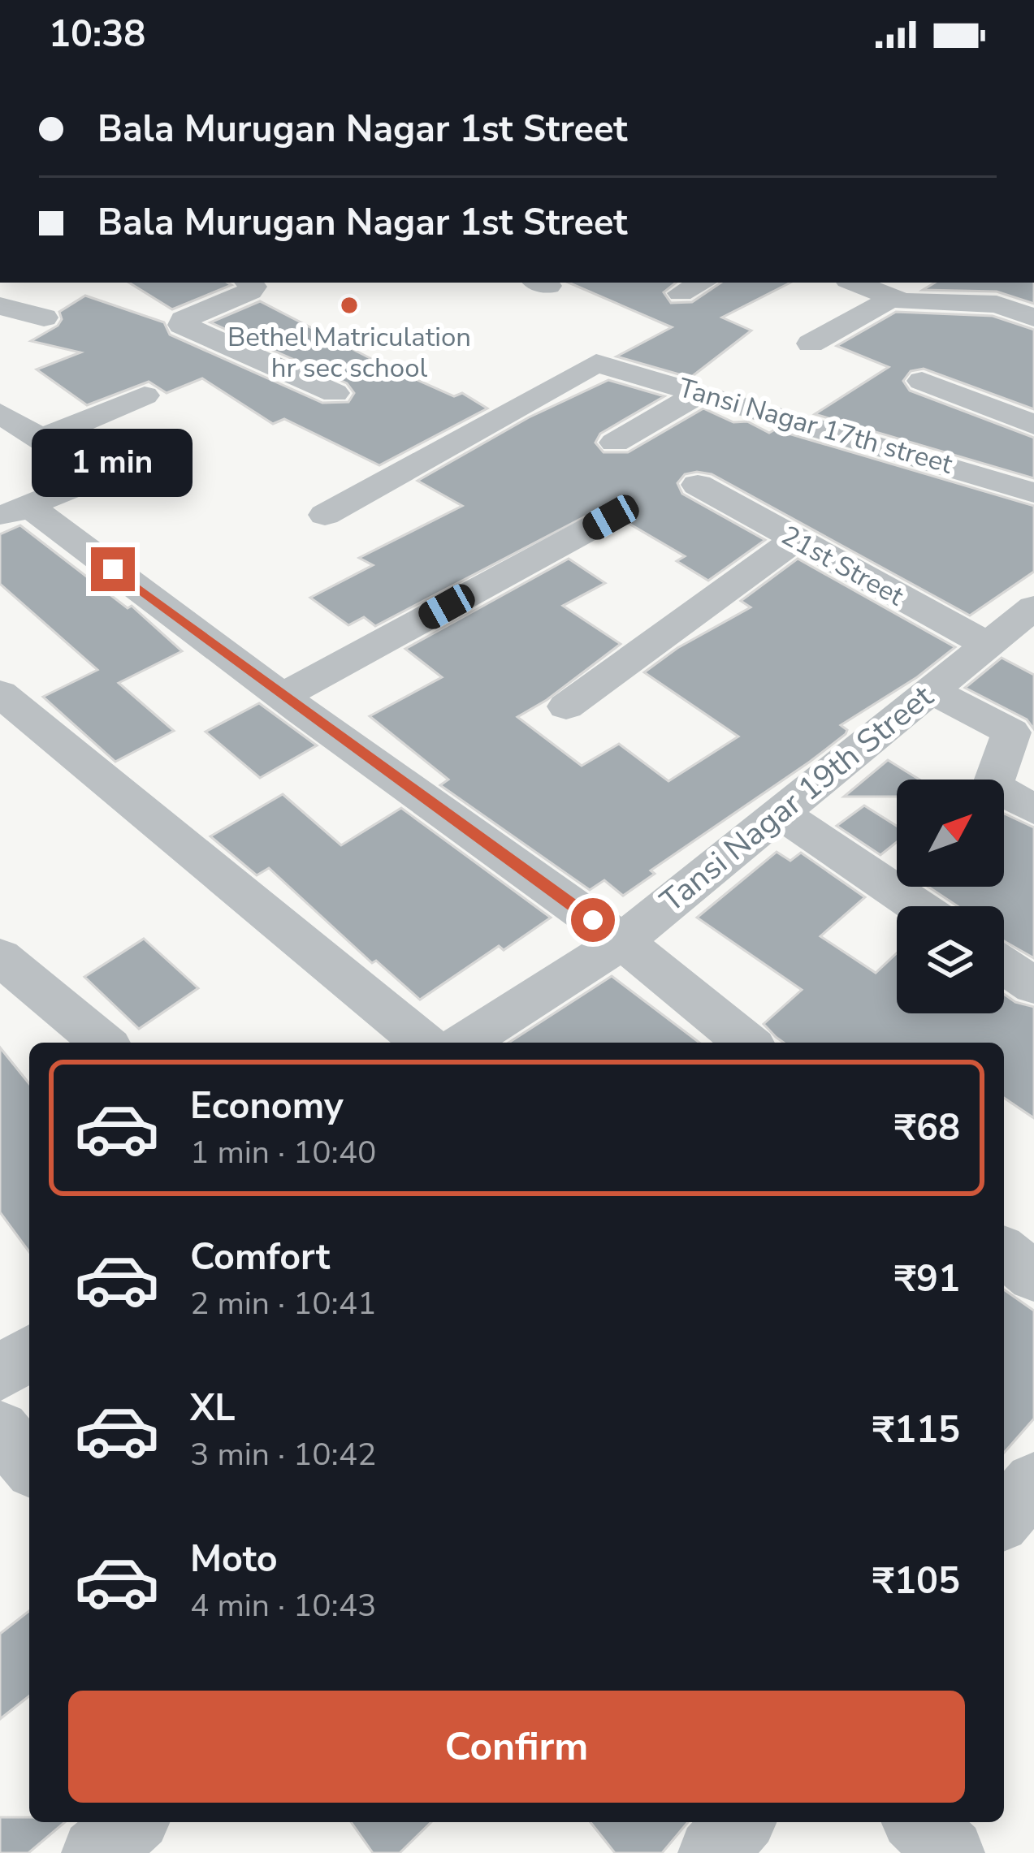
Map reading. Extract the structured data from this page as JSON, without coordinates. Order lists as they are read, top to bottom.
{
  "streets": {
    "street": ["Tansi Nagar 17th street", "21st Street", "Tansi Nagar 19th Street"]
  },
  "crossings": [
    ["21st Street", "Tansi Nagar 19th Street"]
  ],
  "places": ["Bethel Matriculation hr sec school"],
  "north": "top right",
  "page": {
    "status": "10:38",
    "banner": ["Bala Murugan Nagar 1st Street", "Bala Murugan Nagar 1st Street"],
    "bubble": "1 min",
    "list": [
      {
        "name": "Economy",
        "note": "1 min · 10:40",
        "value": "₹68"
      },
      {
        "name": "Comfort",
        "note": "2 min · 10:41",
        "value": "₹91"
      },
      {
        "name": "XL",
        "note": "3 min · 10:42",
        "value": "₹115"
      },
      {
        "name": "Moto",
        "note": "4 min · 10:43",
        "value": "₹105"
      }
    ],
    "buttons": "Confirm"
  }
}
